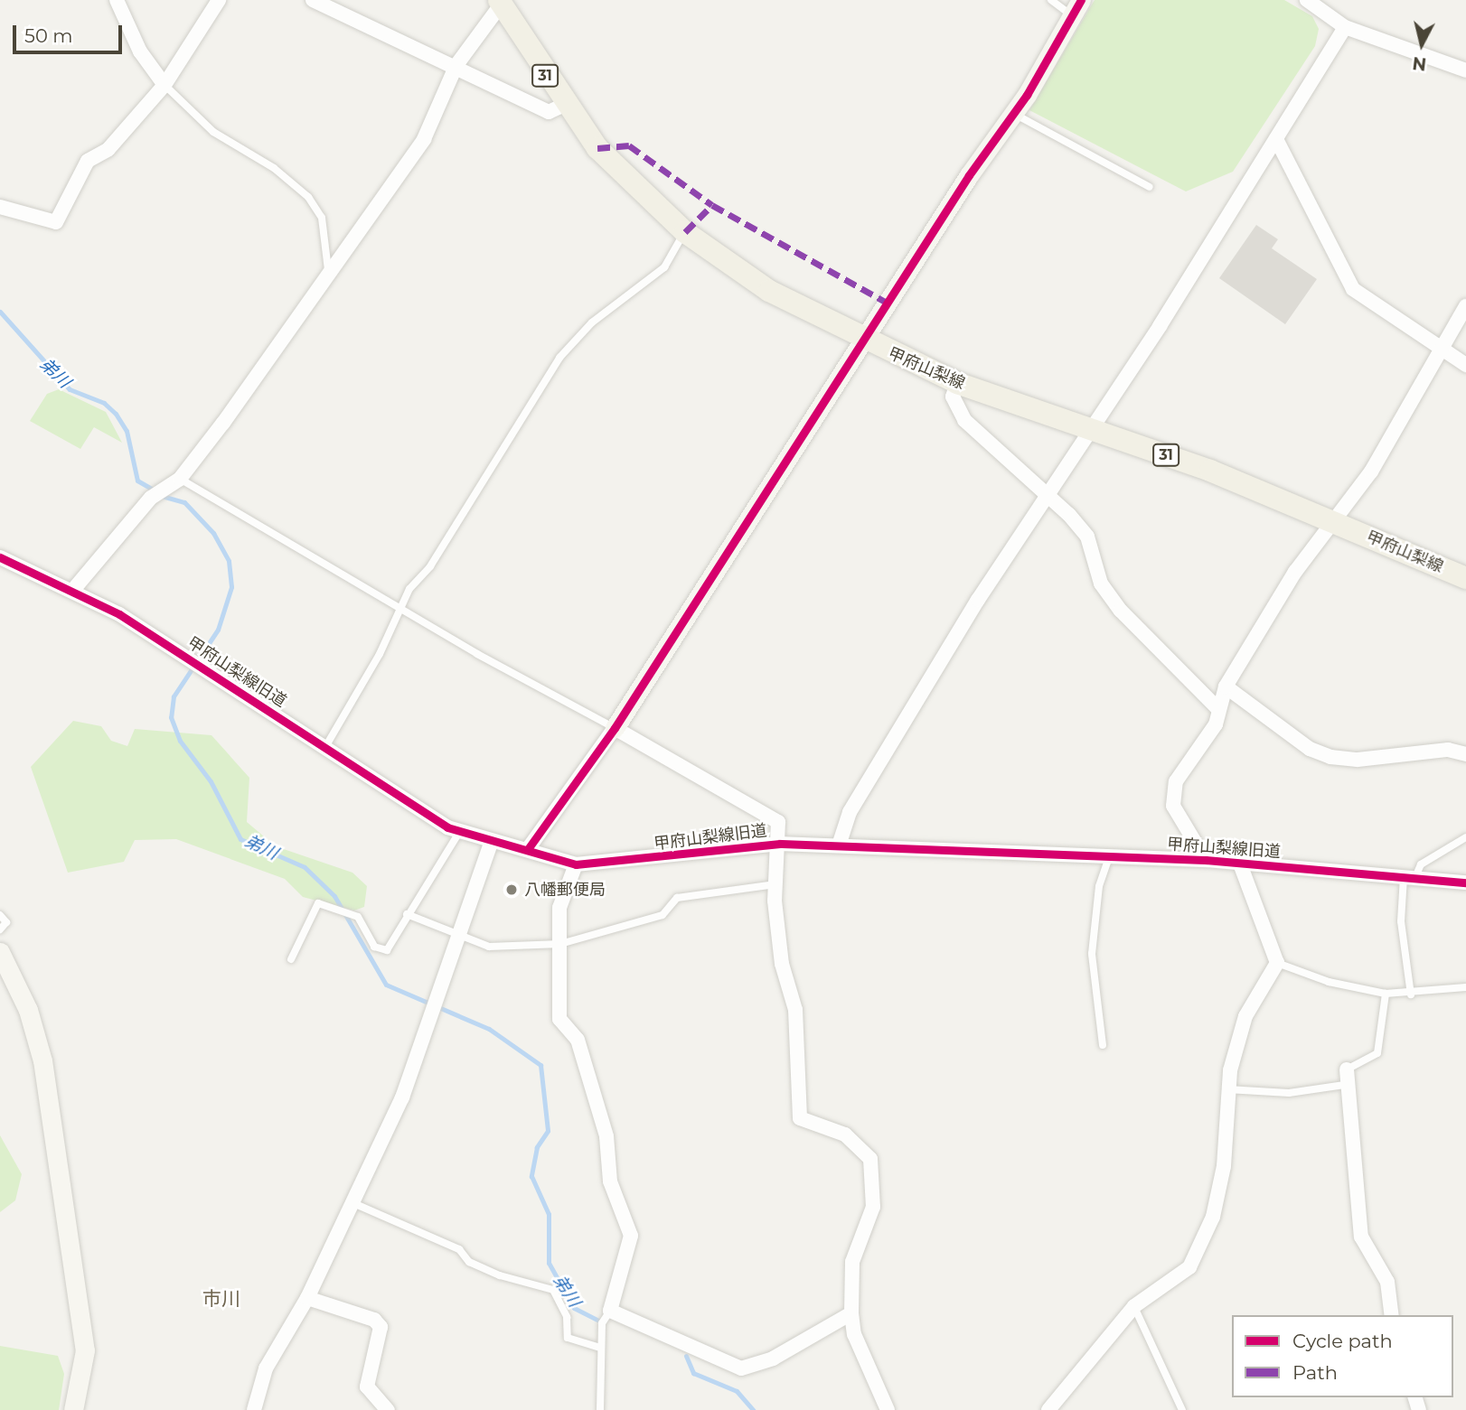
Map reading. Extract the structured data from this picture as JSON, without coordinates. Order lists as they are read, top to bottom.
{
  "streets": {
    "main road": ["31", "甲府山梨線"],
    "street": ["甲府山梨線旧道"]
  },
  "districts": ["市川"],
  "water": ["弟川"],
  "places": ["八幡郵便局"],
  "legend": ["Cycle path", "Path"],
  "scale_bar": "50 m",
  "north": "bottom"
}
